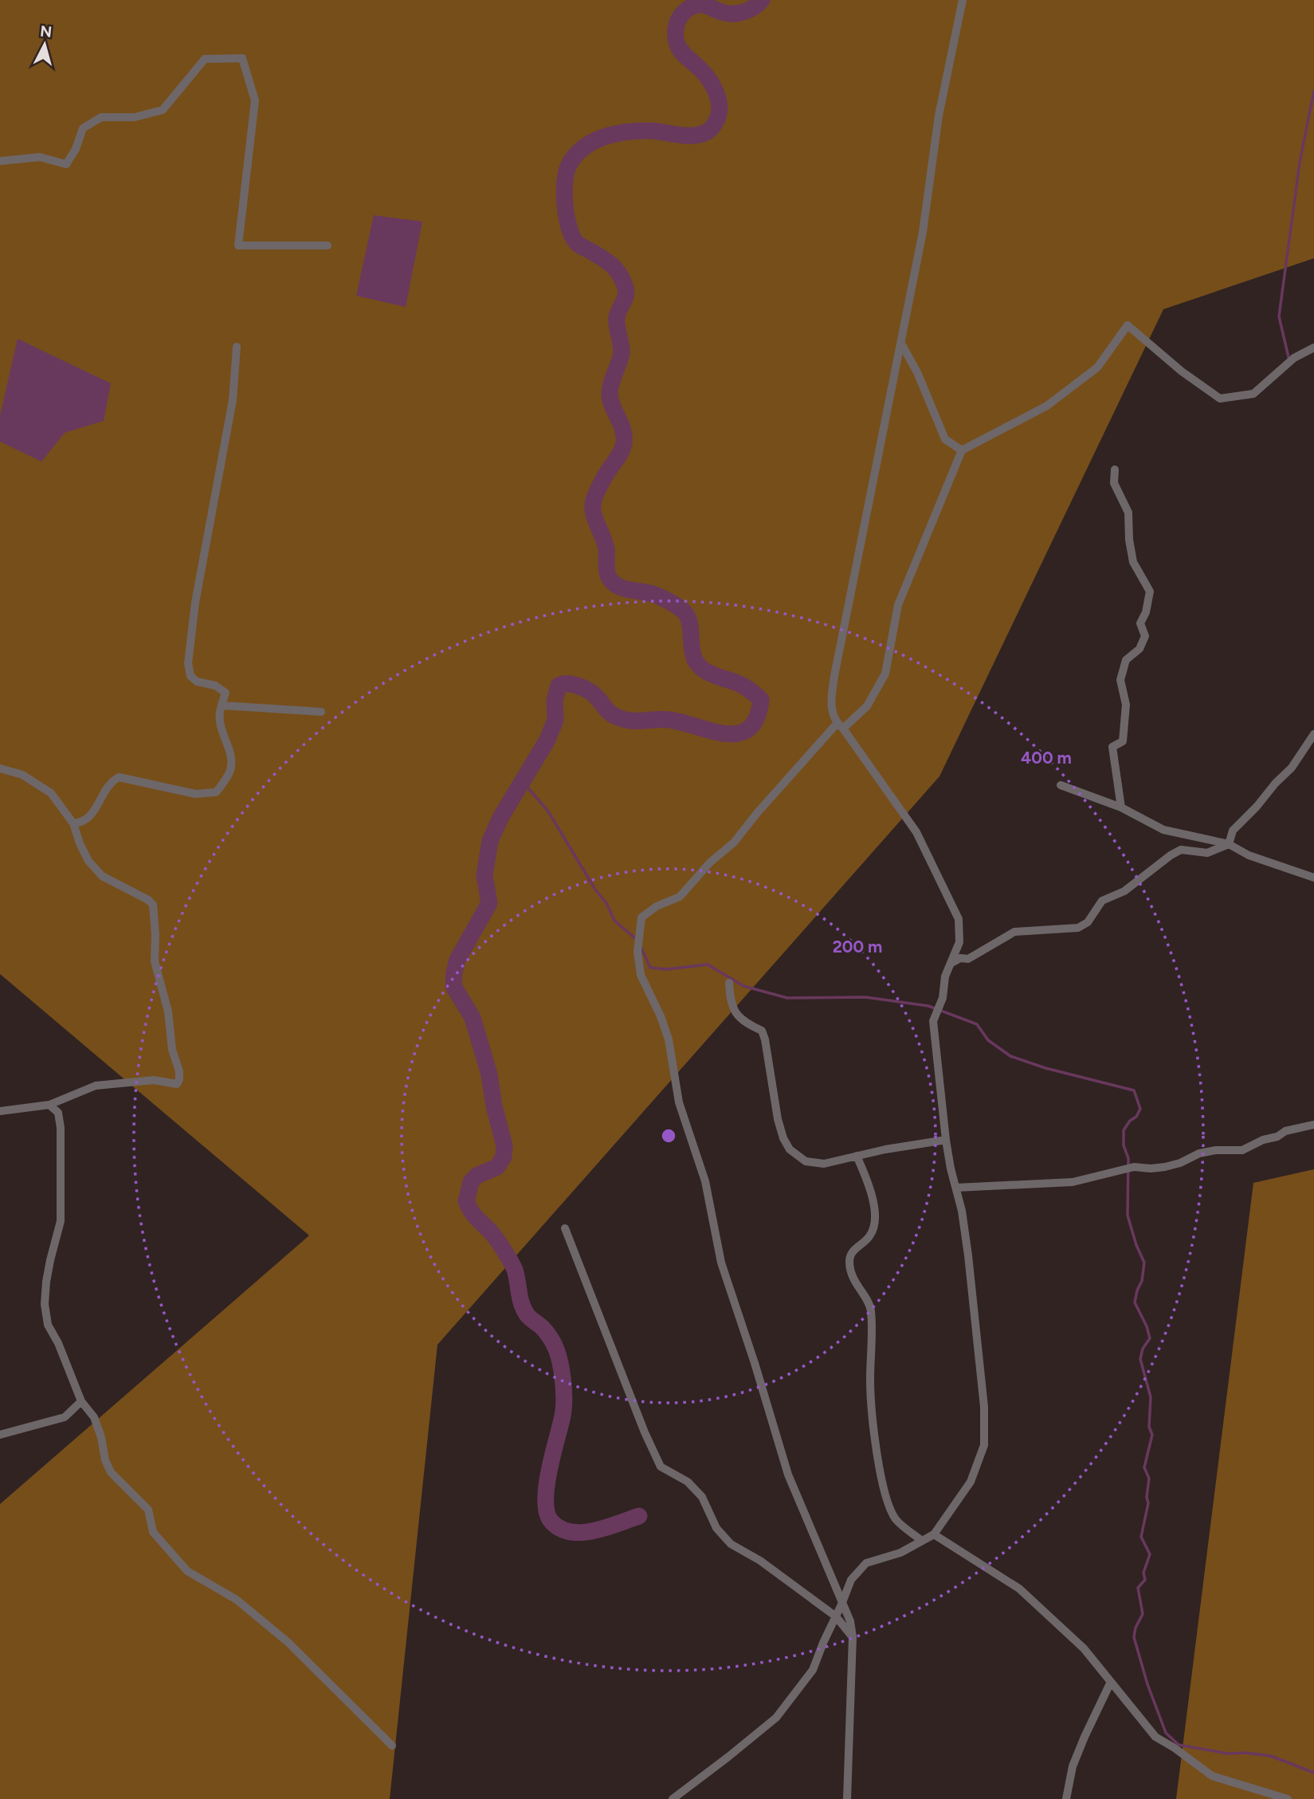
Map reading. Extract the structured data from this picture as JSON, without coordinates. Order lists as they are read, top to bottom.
{
  "north": "top",
  "rings": ["400 m", "200 m"]
}
